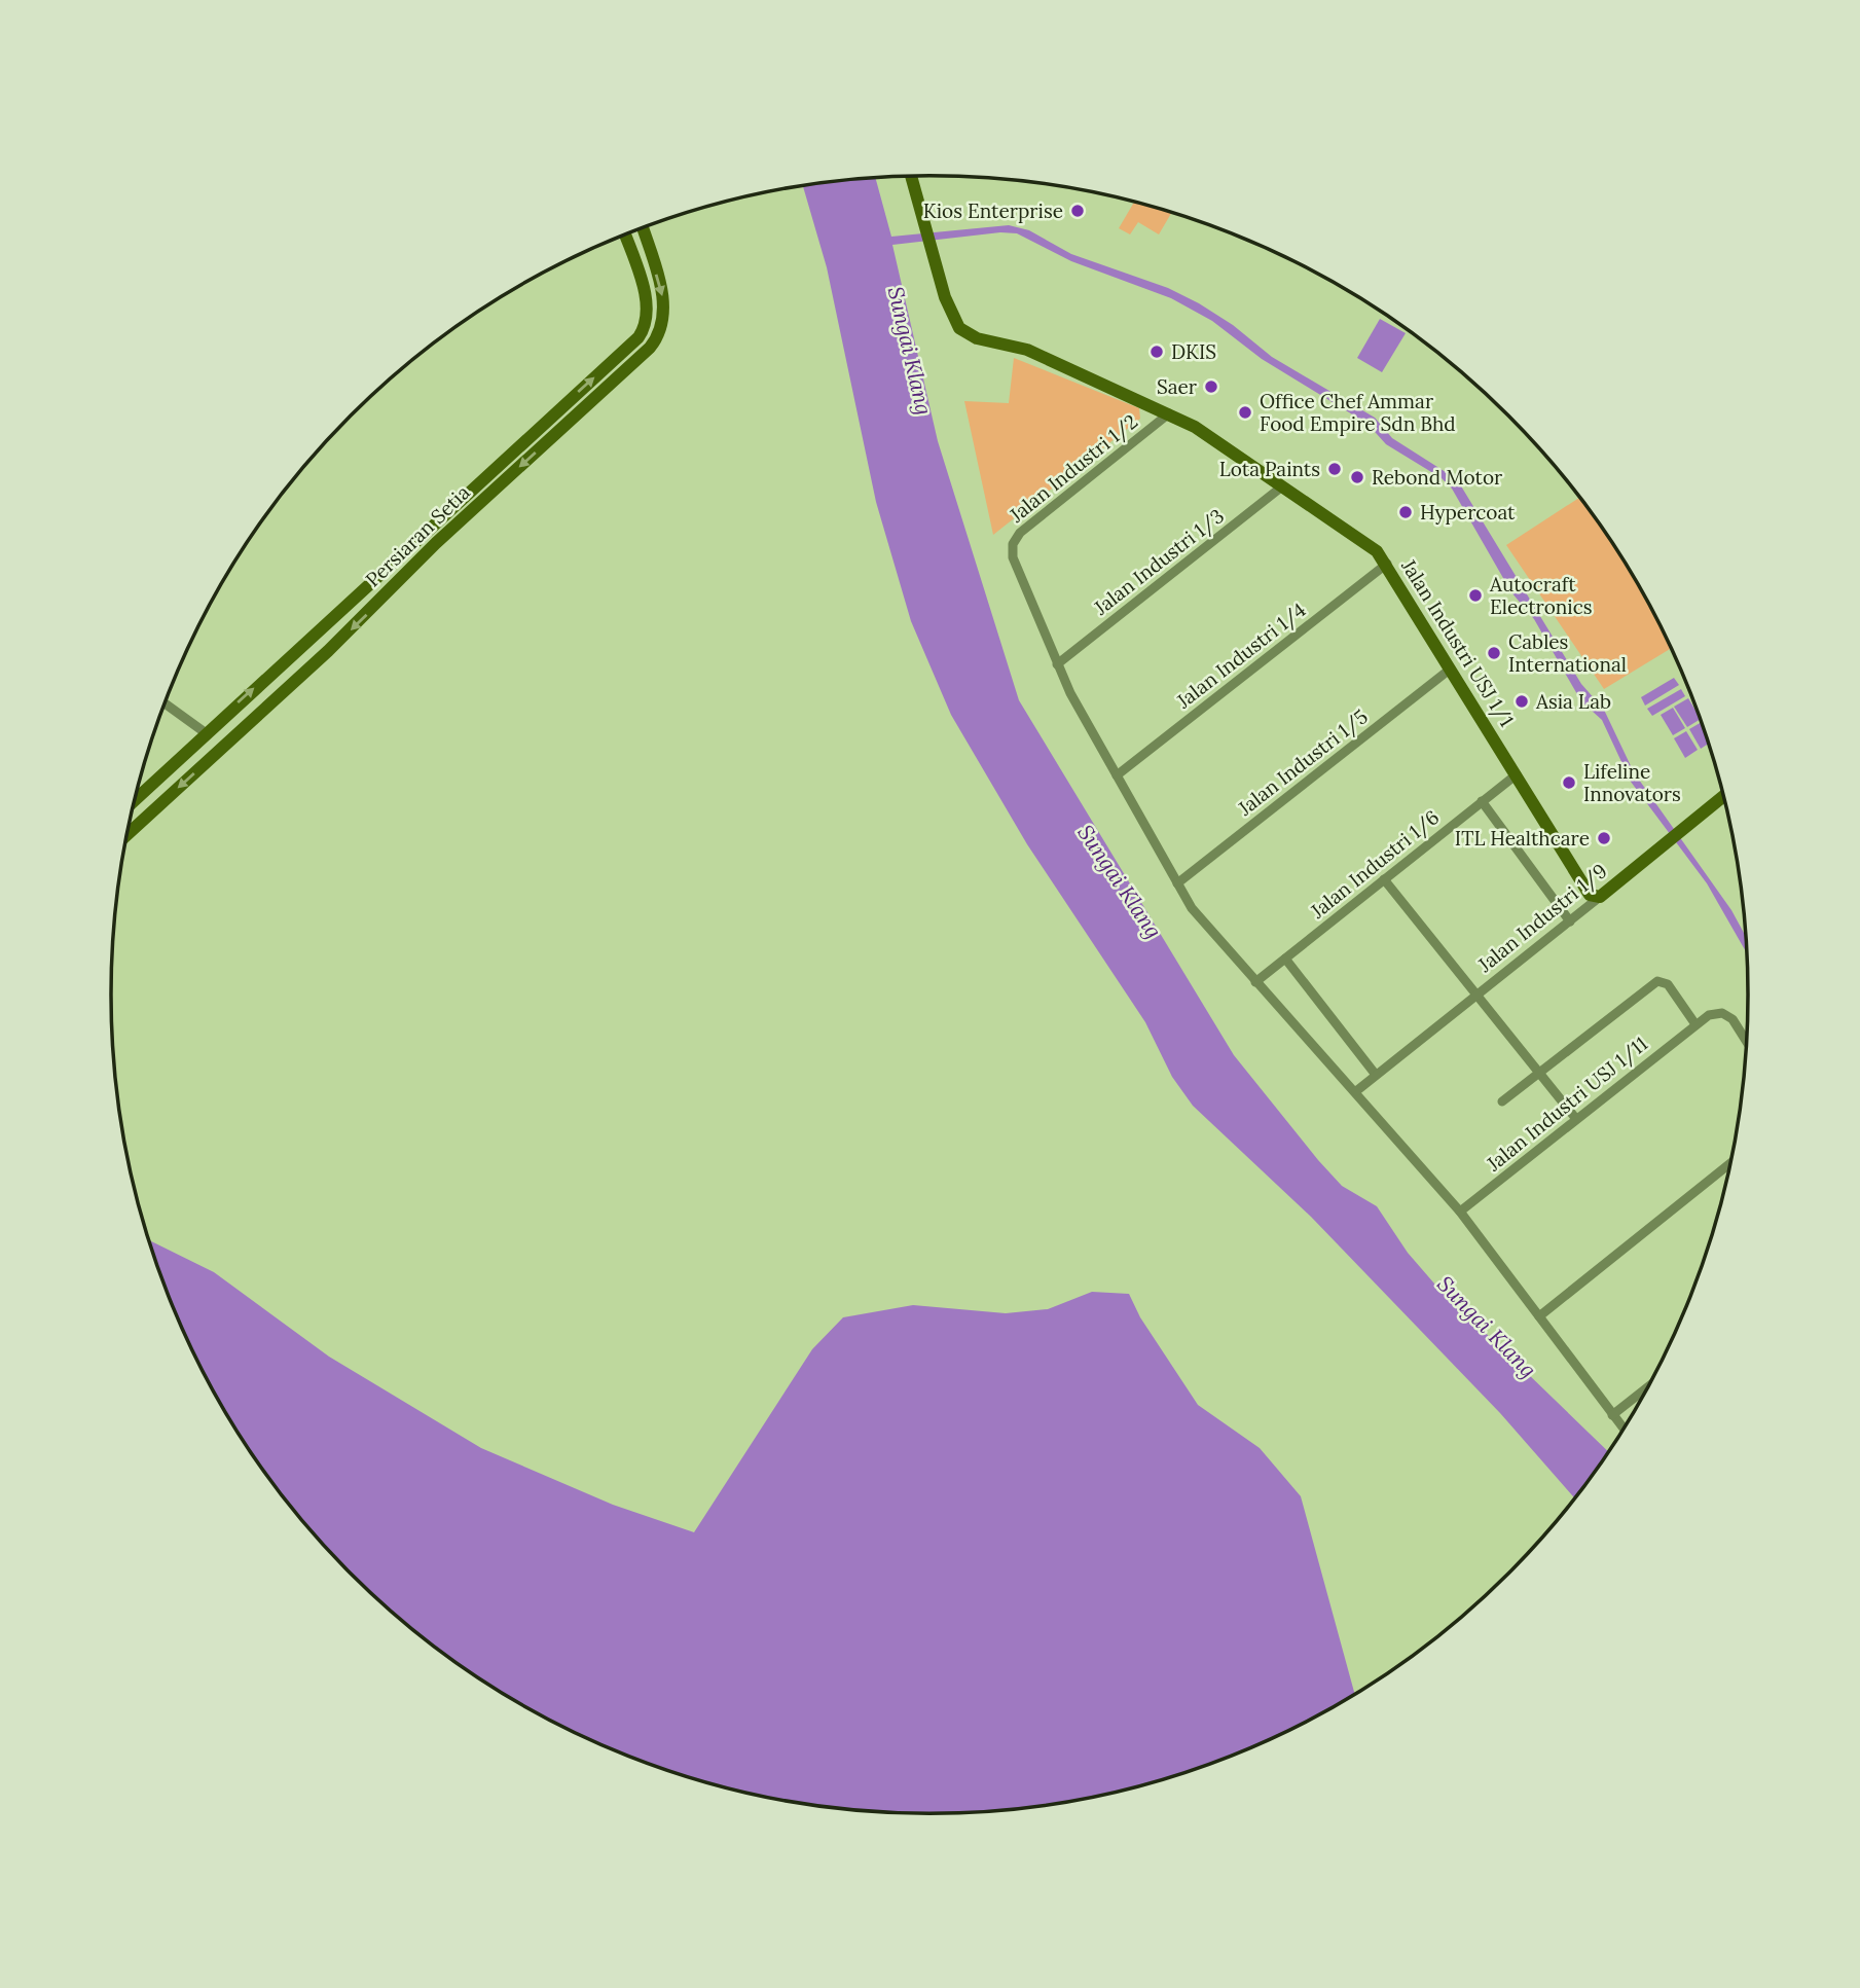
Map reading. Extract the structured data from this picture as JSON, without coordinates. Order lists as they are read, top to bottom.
{
  "streets": {
    "street": [
      "Jalan Industri 1/2",
      "Persiaran Setia",
      "Jalan Industri 1/3",
      "Jalan Industri USJ 1/1",
      "Jalan Industri 1/4",
      "Jalan Industri 1/5",
      "Jalan Industri 1/6",
      "Jalan Industri 1/9",
      "Jalan Industri USJ 1/11"
    ]
  },
  "crossings": [
    ["Jalan Industri 1/2", "Jalan Industri 1/3"],
    ["Jalan Industri 1/2", "Jalan Industri USJ 1/1"],
    ["Jalan Industri 1/3", "Jalan Industri USJ 1/1"],
    ["Jalan Industri USJ 1/1", "Jalan Industri 1/4"],
    ["Jalan Industri USJ 1/1", "Jalan Industri 1/5"],
    ["Jalan Industri USJ 1/1", "Jalan Industri 1/6"],
    ["Jalan Industri USJ 1/1", "Jalan Industri 1/9"]
  ],
  "water": ["Sungai Klang"],
  "places": [
    "Kios Enterprise",
    "DKIS",
    "Saer",
    "Office Chef Ammar Food Empire Sdn Bhd",
    "Lota Paints",
    "Rebond Motor",
    "Hypercoat",
    "Autocraft Electronics",
    "Cables International",
    "Asia Lab",
    "Lifeline Innovators",
    "ITL Healthcare"
  ]
}
